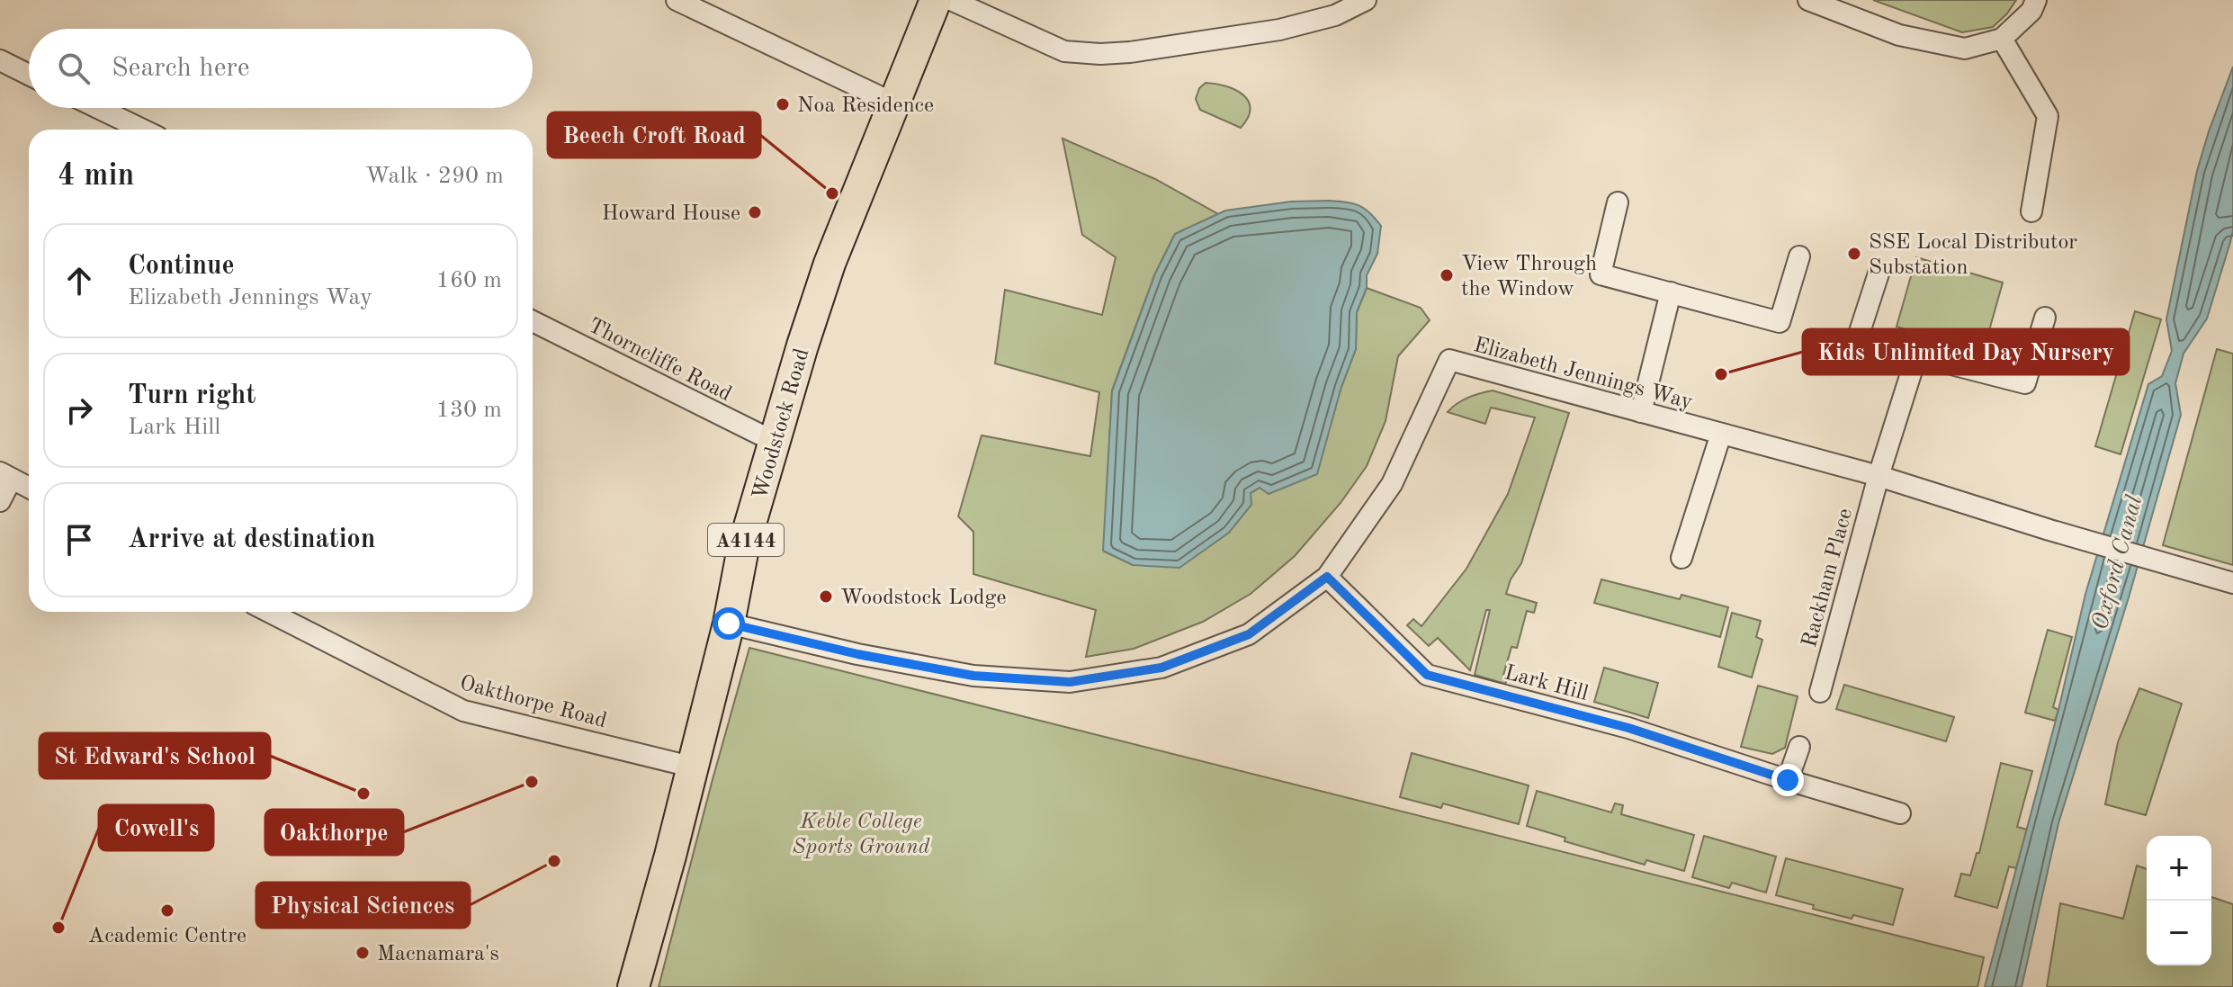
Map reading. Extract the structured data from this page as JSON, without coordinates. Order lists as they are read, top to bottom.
{
  "streets": {
    "main road": ["Woodstock Road", "A4144"],
    "street": [
      "Thorncliffe Road",
      "Elizabeth Jennings Way",
      "Rackham Place",
      "Lark Hill",
      "Oakthorpe Road"
    ]
  },
  "crossings": [
    ["Thorncliffe Road", "Woodstock Road"],
    ["Elizabeth Jennings Way", "Woodstock Road"],
    ["Elizabeth Jennings Way", "Rackham Place"],
    ["Elizabeth Jennings Way", "Lark Hill"],
    ["Woodstock Road", "Oakthorpe Road"]
  ],
  "water": ["Oxford Canal"],
  "parks": ["Keble College Sports Ground"],
  "places": [
    "Noa Residence",
    "Beech Croft Road",
    "Howard House",
    "SSE Local Distributor Substation",
    "View Through the Window",
    "Kids Unlimited Day Nursery",
    "Woodstock Lodge",
    "Oakthorpe",
    "St Edward's School",
    "Physical Sciences",
    "Academic Centre",
    "Cowell's",
    "Macnamara's"
  ],
  "page": {
    "search": "Search here",
    "heading": ["4 min", "Walk · 290 m"],
    "list": [
      ["Continue", "Elizabeth Jennings Way", "160 m"],
      ["Turn right", "Lark Hill", "130 m"],
      "Arrive at destination"
    ],
    "map_buttons": ["+", "−"]
  }
}
